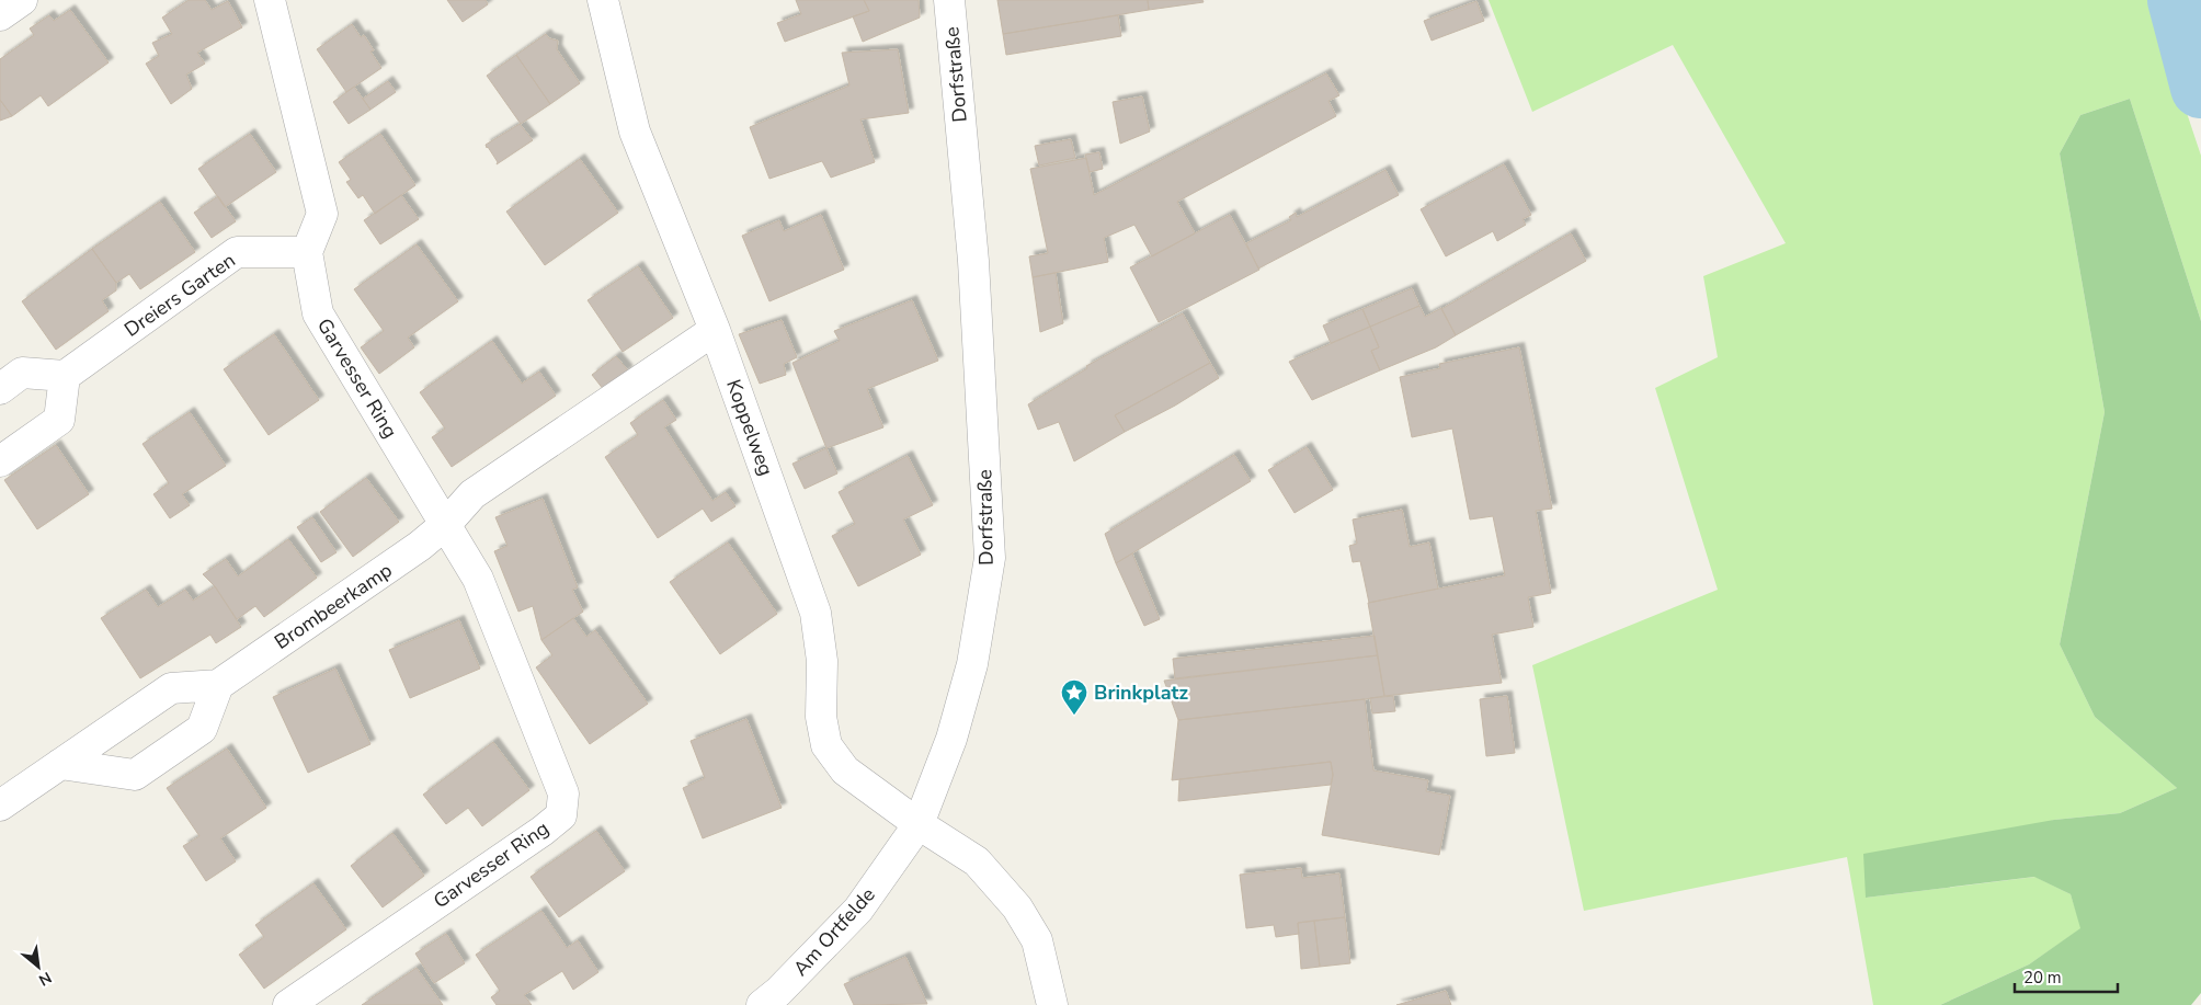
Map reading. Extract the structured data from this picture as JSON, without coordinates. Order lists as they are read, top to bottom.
{
  "streets": {
    "street": [
      "Dorfstraße",
      "Dreiers Garten",
      "Garvesser Ring",
      "Koppelweg",
      "Brombeerkamp",
      "Am Ortfelde"
    ]
  },
  "crossings": [
    ["Dorfstraße", "Koppelweg"],
    ["Dorfstraße", "Am Ortfelde"],
    ["Dreiers Garten", "Garvesser Ring"],
    ["Garvesser Ring", "Brombeerkamp"],
    ["Koppelweg", "Am Ortfelde"]
  ],
  "places": {
    "place": ["Brinkplatz"]
  },
  "scale_bar": "20 m",
  "north": "bottom right"
}
